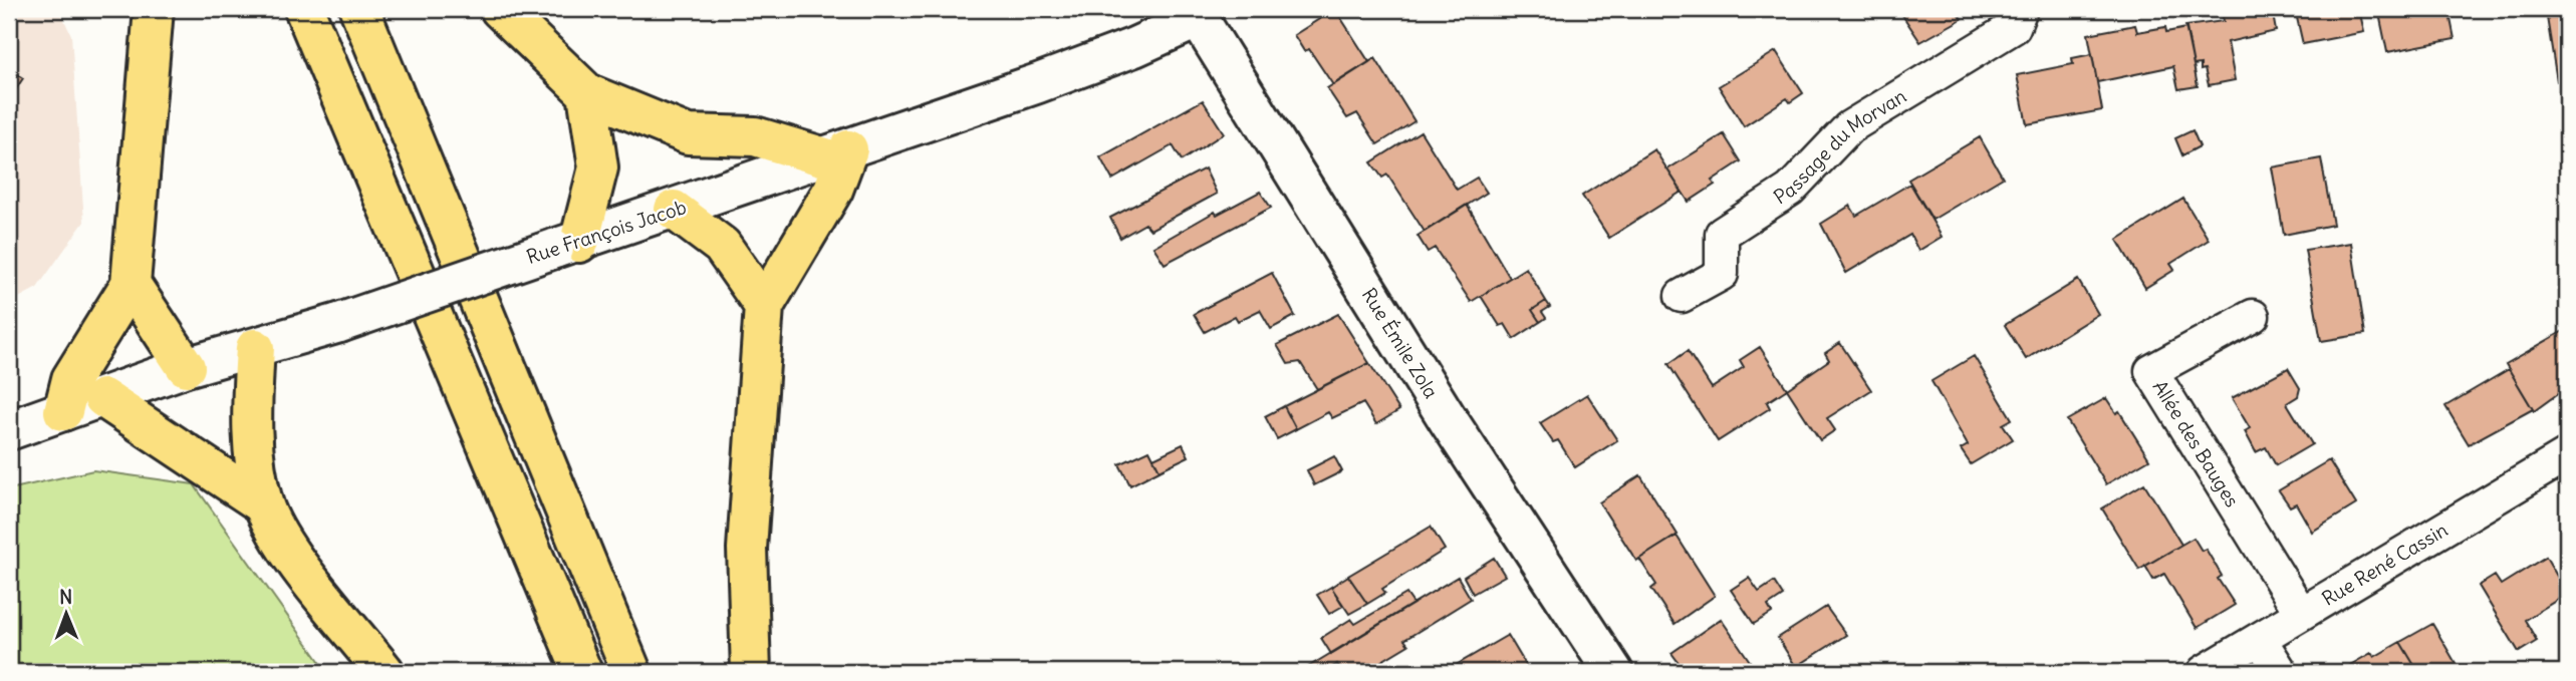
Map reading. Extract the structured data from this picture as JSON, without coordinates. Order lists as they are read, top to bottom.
{
  "streets": {
    "street": [
      "Passage du Morvan",
      "Rue François Jacob",
      "Rue Émile Zola",
      "Allée des Bauges",
      "Rue René Cassin"
    ]
  },
  "crossings": [
    ["Rue François Jacob", "Rue Émile Zola"],
    ["Allée des Bauges", "Rue René Cassin"]
  ],
  "north": "top"
}
